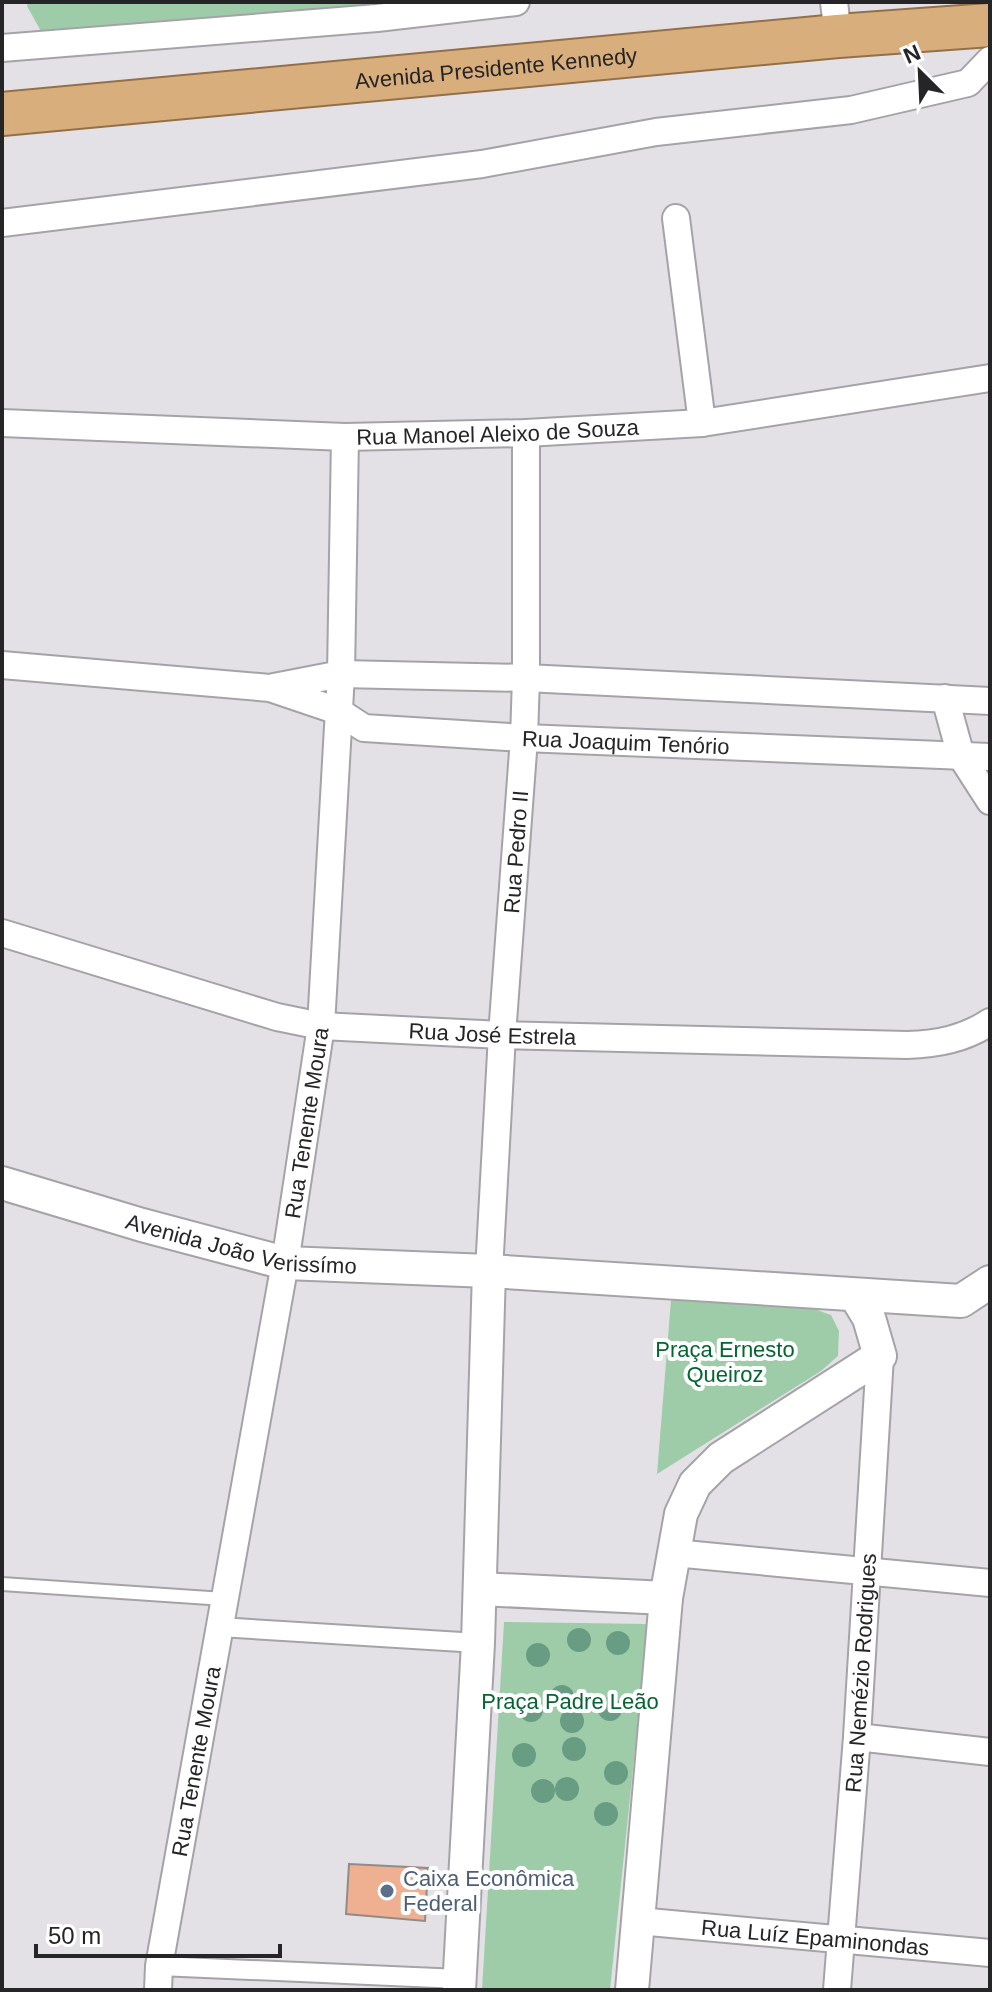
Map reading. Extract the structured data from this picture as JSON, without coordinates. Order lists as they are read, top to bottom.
{
  "streets": {
    "highway": ["Avenida Presidente Kennedy"],
    "street": [
      "Rua Manoel Aleixo de Souza",
      "Rua Joaquim Tenório",
      "Rua Pedro II",
      "Rua José Estrela",
      "Rua Tenente Moura",
      "Avenida João Verissímo",
      "Rua Nemézio Rodrigues",
      "Rua Luíz Epaminondas"
    ]
  },
  "crossings": [
    ["Rua Manoel Aleixo de Souza", "Rua Pedro II"],
    ["Rua Manoel Aleixo de Souza", "Rua Tenente Moura"],
    ["Rua Joaquim Tenório", "Rua Pedro II"],
    ["Rua Joaquim Tenório", "Rua Tenente Moura"],
    ["Rua Pedro II", "Rua José Estrela"],
    ["Rua Pedro II", "Avenida João Verissímo"],
    ["Rua José Estrela", "Rua Tenente Moura"],
    ["Rua Tenente Moura", "Avenida João Verissímo"],
    ["Rua Nemézio Rodrigues", "Rua Luíz Epaminondas"]
  ],
  "parks": ["Praça Ernesto Queiroz", "Praça Padre Leão"],
  "places": ["Caixa Econômica Federal"],
  "scale_bar": "50 m",
  "north": "top left"
}
